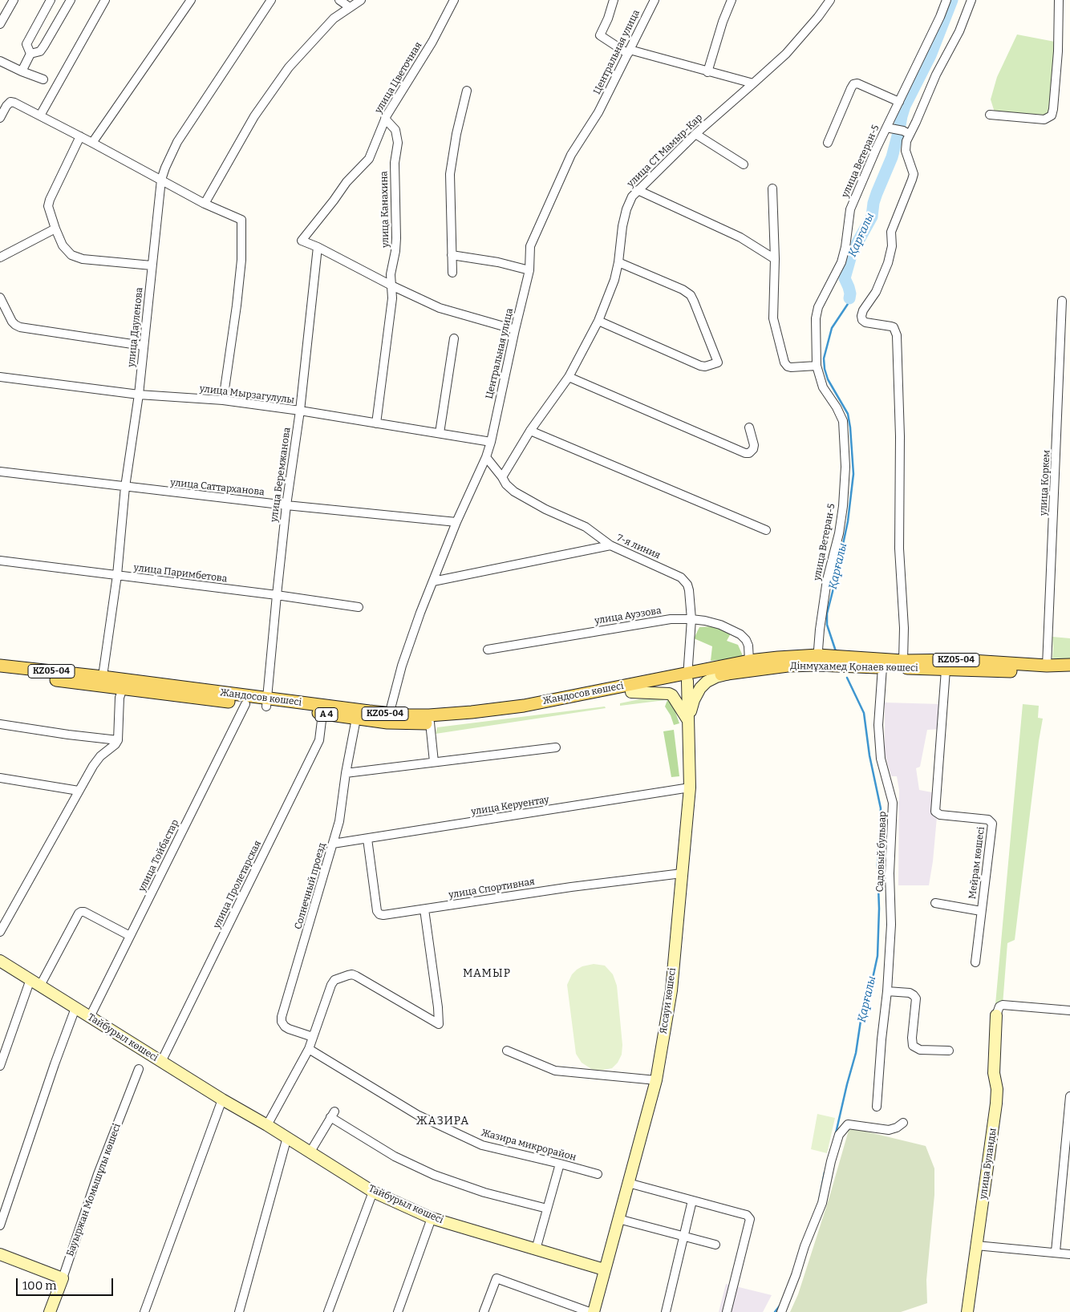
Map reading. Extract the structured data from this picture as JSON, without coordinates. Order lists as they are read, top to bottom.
{
  "streets": {
    "main road": [
      "KZ05-04",
      "Дінмұхамед Қонаев көшесі",
      "Жандосов көшесі",
      "А 4"
    ],
    "street": [
      "Центральная улица",
      "улица Цветочная",
      "улица СТ Мамыр-Кар",
      "улица Ветеран-5",
      "улица Канахина",
      "улица Дауленова",
      "улица Мырзагулулы",
      "улица Беремжанова",
      "улица Коркем",
      "улица Саттарханова",
      "7-я линия",
      "улица Паримбетова",
      "улица Ауэзова",
      "улица Керуентау",
      "Садовый бульвар",
      "улица Тойбастар",
      "Мейрам көшесі",
      "улица Пролетарская",
      "Солнечный проезд",
      "улица Спортивная",
      "Яссауи көшесі",
      "Тайбурыл көшесі",
      "Жазира микрорайон",
      "улица Буланды",
      "Бауыржан Момышұлы көшесі"
    ]
  },
  "crossings": [
    ["Центральная улица", "улица Мырзагулулы"],
    ["Центральная улица", "улица Саттарханова"],
    ["Центральная улица", "7-я линия"],
    ["Центральная улица", "Жандосов көшесі"],
    ["улица Цветочная", "улица Канахина"],
    ["улица Цветочная", "улица Беремжанова"],
    ["улица СТ Мамыр-Кар", "7-я линия"],
    ["улица Ветеран-5", "Дінмұхамед Қонаев көшесі"],
    ["улица Канахина", "улица Мырзагулулы"],
    ["улица Дауленова", "улица Мырзагулулы"],
    ["улица Дауленова", "улица Саттарханова"],
    ["улица Дауленова", "улица Паримбетова"],
    ["улица Дауленова", "Жандосов көшесі"],
    ["улица Мырзагулулы", "улица Беремжанова"],
    ["улица Беремжанова", "улица Саттарханова"],
    ["улица Беремжанова", "улица Паримбетова"],
    ["улица Беремжанова", "Жандосов көшесі"],
    ["улица Коркем", "Дінмұхамед Қонаев көшесі"],
    ["7-я линия", "улица Ауэзова"],
    ["7-я линия", "KZ05-04"],
    ["7-я линия", "Дінмұхамед Қонаев көшесі"],
    ["7-я линия", "Жандосов көшесі"],
    ["7-я линия", "Яссауи көшесі"],
    ["улица Ауэзова", "Дінмұхамед Қонаев көшесі"],
    ["KZ05-04", "Дінмұхамед Қонаев көшесі"],
    ["KZ05-04", "Жандосов көшесі"],
    ["KZ05-04", "Яссауи көшесі"],
    ["Дінмұхамед Қонаев көшесі", "Жандосов көшесі"],
    ["Дінмұхамед Қонаев көшесі", "Садовый бульвар"],
    ["Дінмұхамед Қонаев көшесі", "Мейрам көшесі"],
    ["Дінмұхамед Қонаев көшесі", "Яссауи көшесі"],
    ["Жандосов көшесі", "улица Тойбастар"],
    ["Жандосов көшесі", "улица Пролетарская"],
    ["Жандосов көшесі", "Солнечный проезд"],
    ["Жандосов көшесі", "Яссауи көшесі"],
    ["улица Керуентау", "Солнечный проезд"],
    ["улица Керуентау", "улица Спортивная"],
    ["улица Керуентау", "Яссауи көшесі"],
    ["улица Тойбастар", "Тайбурыл көшесі"],
    ["улица Пролетарская", "Тайбурыл көшесі"],
    ["улица Спортивная", "Яссауи көшесі"],
    ["Яссауи көшесі", "Тайбурыл көшесі"]
  ],
  "districts": ["МАМЫР", "ЖАЗИРА"],
  "water": ["Қарғалы"],
  "scale_bar": "100 m"
}
